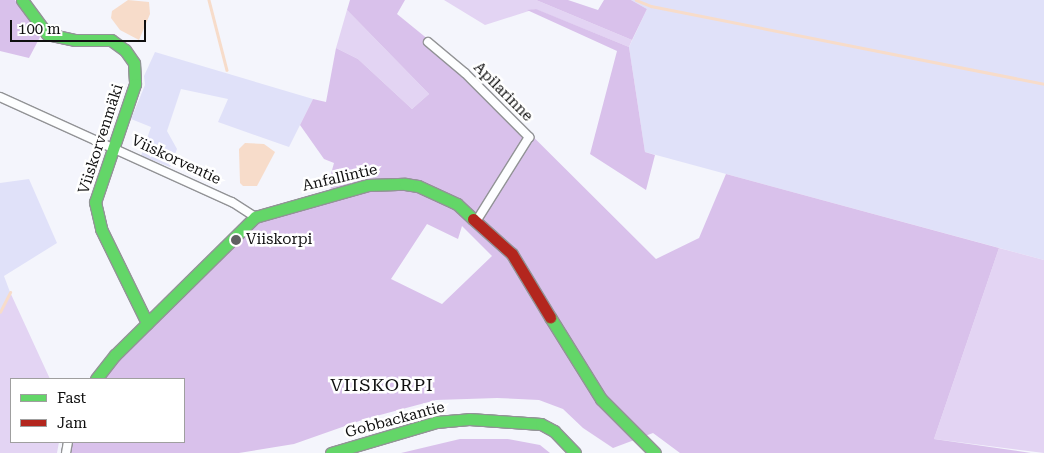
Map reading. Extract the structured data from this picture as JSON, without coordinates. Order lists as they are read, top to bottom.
{
  "streets": {
    "street": [
      "Apilarinne",
      "Viiskorvenmäki",
      "Viiskorventie",
      "Anfallintie",
      "Gobbackantie"
    ]
  },
  "crossings": [
    ["Apilarinne", "Anfallintie"],
    ["Viiskorvenmäki", "Viiskorventie"],
    ["Viiskorvenmäki", "Anfallintie"],
    ["Viiskorventie", "Anfallintie"]
  ],
  "districts": ["VIISKORPI"],
  "places": ["Viiskorpi"],
  "legend": ["Fast", "Jam"],
  "scale_bar": "100 m"
}
